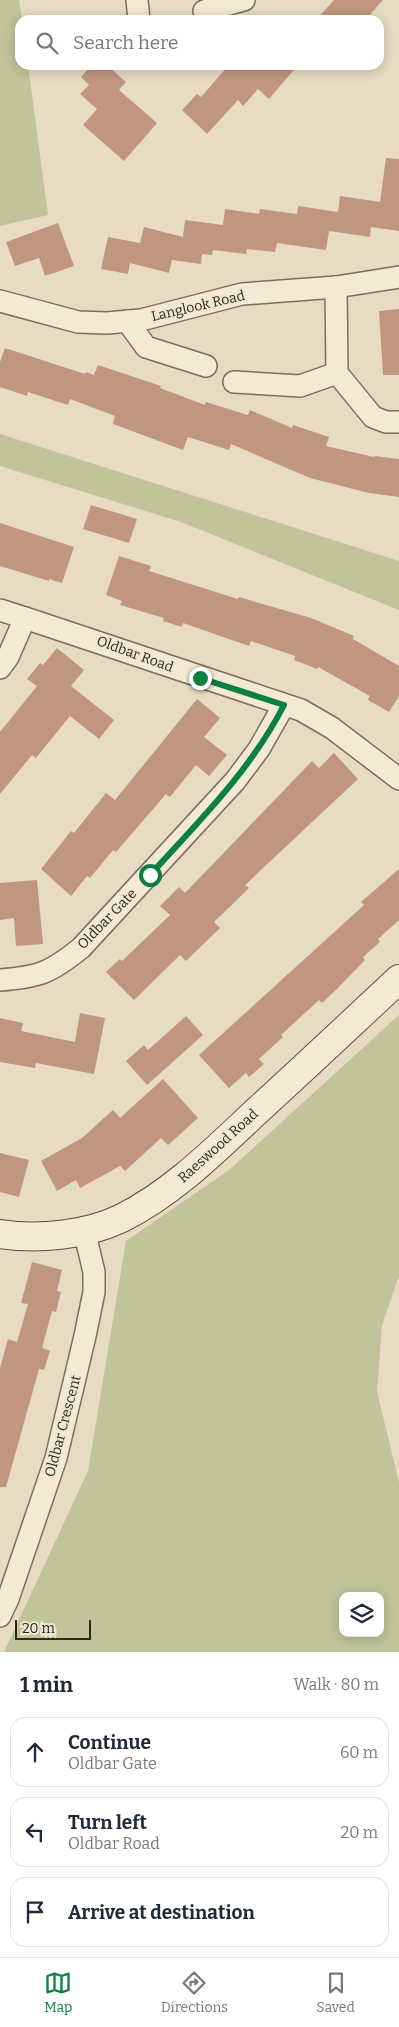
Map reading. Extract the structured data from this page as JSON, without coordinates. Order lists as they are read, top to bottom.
{
  "streets": {
    "street": [
      "Langlook Road",
      "Oldbar Road",
      "Oldbar Gate",
      "Raeswood Road",
      "Oldbar Crescent"
    ]
  },
  "crossings": [
    ["Oldbar Road", "Oldbar Gate"],
    ["Raeswood Road", "Oldbar Crescent"]
  ],
  "scale_bar": "20 m",
  "page": {
    "search": "Search here",
    "scale": "20 m",
    "heading": ["1 min", "Walk · 80 m"],
    "list": [
      ["Continue", "Oldbar Gate", "60 m"],
      ["Turn left", "Oldbar Road", "20 m"],
      "Arrive at destination"
    ],
    "nav": ["Map", "Directions", "Saved"]
  }
}
